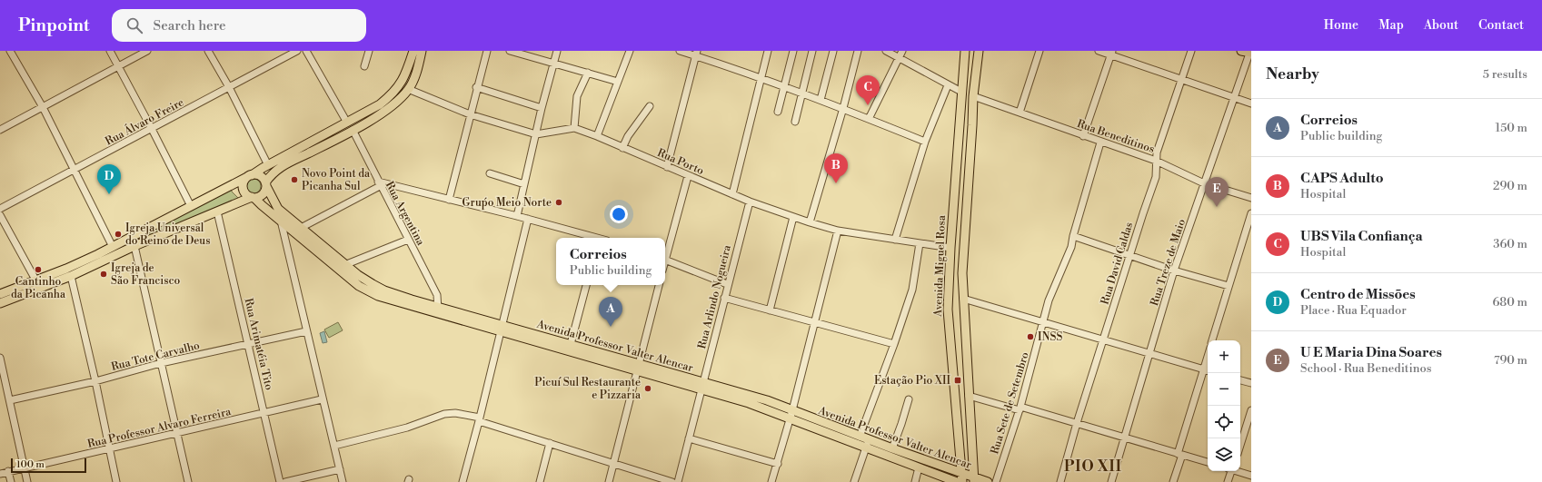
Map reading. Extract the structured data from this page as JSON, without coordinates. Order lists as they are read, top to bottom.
{
  "streets": {
    "main road": ["Avenida Miguel Rosa", "Avenida Professor Valter Alencar"],
    "street": [
      "Rua Álvaro Freire",
      "Rua Beneditinos",
      "Rua Porto",
      "Rua Argentina",
      "Rua Treze de Maio",
      "Rua David Caldas",
      "Rua Arlindo Nogueira",
      "Rua Arimatéia Tito",
      "Rua Tote Carvalho",
      "Rua Sete de Setembro",
      "Rua Professor Alvaro Ferreira"
    ]
  },
  "crossings": [
    ["Rua Beneditinos", "Rua Treze de Maio"],
    ["Rua Beneditinos", "Rua David Caldas"],
    ["Rua Beneditinos", "Rua Sete de Setembro"],
    ["Rua Porto", "Avenida Miguel Rosa"],
    ["Rua Porto", "Rua Arlindo Nogueira"],
    ["Rua Argentina", "Avenida Professor Valter Alencar"],
    ["Avenida Miguel Rosa", "Avenida Professor Valter Alencar"],
    ["Rua Arlindo Nogueira", "Avenida Professor Valter Alencar"],
    ["Rua Arimatéia Tito", "Rua Tote Carvalho"],
    ["Rua Arimatéia Tito", "Rua Professor Alvaro Ferreira"]
  ],
  "districts": ["PIO XII"],
  "places": {
    "other": [
      "Novo Point da Picanha Sul",
      "Gruṕo Meio Norte",
      "Igreja Universal do Reino de Deus",
      "Cantinho da Picanha",
      "Igreja de São Francisco",
      "INSS",
      "Picuí Sul Restaurante e Pizzaria"
    ],
    "transit": ["Estação Pio XII"]
  },
  "scale_bar": "100 m",
  "page": {
    "header": "Pinpoint",
    "search": "Search here",
    "nav": [
      "Home",
      "Map",
      "About",
      "Contact"
    ],
    "heading": ["Nearby", "5 results"],
    "pins": [
      "C",
      "B",
      "D",
      "E",
      "A"
    ],
    "list": [
      {
        "mark": "A",
        "name": "Correios",
        "note": "Public building",
        "value": "150 m"
      },
      {
        "mark": "B",
        "name": "CAPS Adulto",
        "note": "Hospital",
        "value": "290 m"
      },
      {
        "mark": "C",
        "name": "UBS Vila Confiança",
        "note": "Hospital",
        "value": "360 m"
      },
      {
        "mark": "D",
        "name": "Centro de Missões",
        "note": "Place · Rua Equador",
        "value": "680 m"
      },
      {
        "mark": "E",
        "name": "U E Maria Dina Soares",
        "note": "School · Rua Beneditinos",
        "value": "790 m"
      }
    ],
    "popup": ["Correios", "Public building"],
    "map_buttons": ["+", "−"],
    "scale": "100 m"
  }
}
